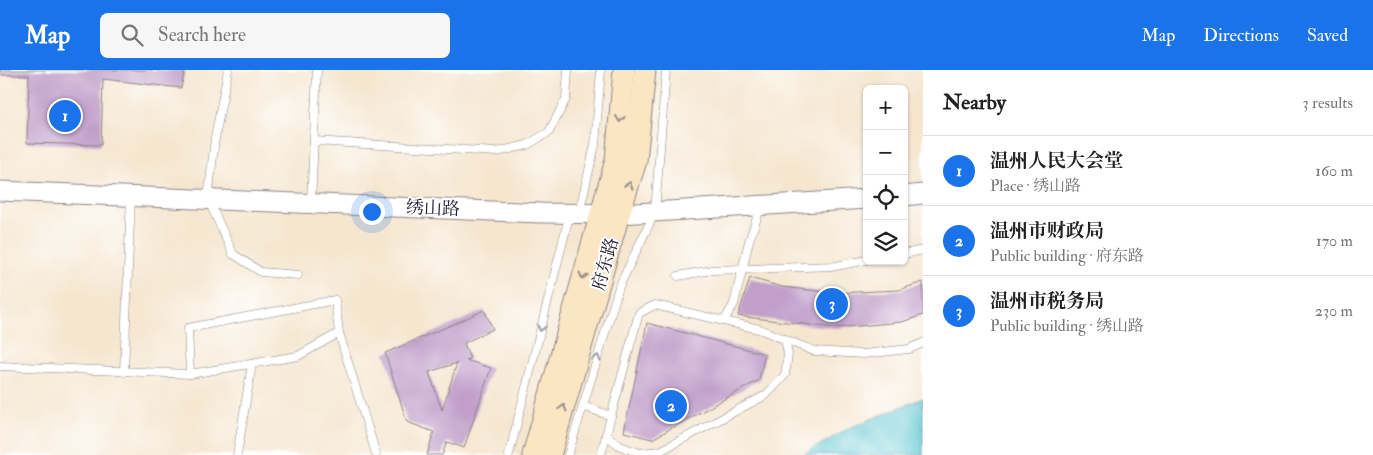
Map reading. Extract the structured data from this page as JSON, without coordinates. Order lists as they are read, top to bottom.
{
  "streets": {
    "main road": ["府东路"],
    "street": ["绣山路"]
  },
  "crossings": [
    ["绣山路", "府东路"]
  ],
  "page": {
    "header": "Map",
    "search": "Search here",
    "nav": ["Map", "Directions", "Saved"],
    "heading": ["Nearby", "3 results"],
    "map_buttons": ["+", "−"],
    "pins": ["1", "3", "2"],
    "list": [
      {
        "mark": "1",
        "name": "温州人民大会堂",
        "note": "Place · 绣山路",
        "value": "160 m"
      },
      {
        "mark": "2",
        "name": "温州市财政局",
        "note": "Public building · 府东路",
        "value": "170 m"
      },
      {
        "mark": "3",
        "name": "温州市税务局",
        "note": "Public building · 绣山路",
        "value": "230 m"
      }
    ]
  }
}
